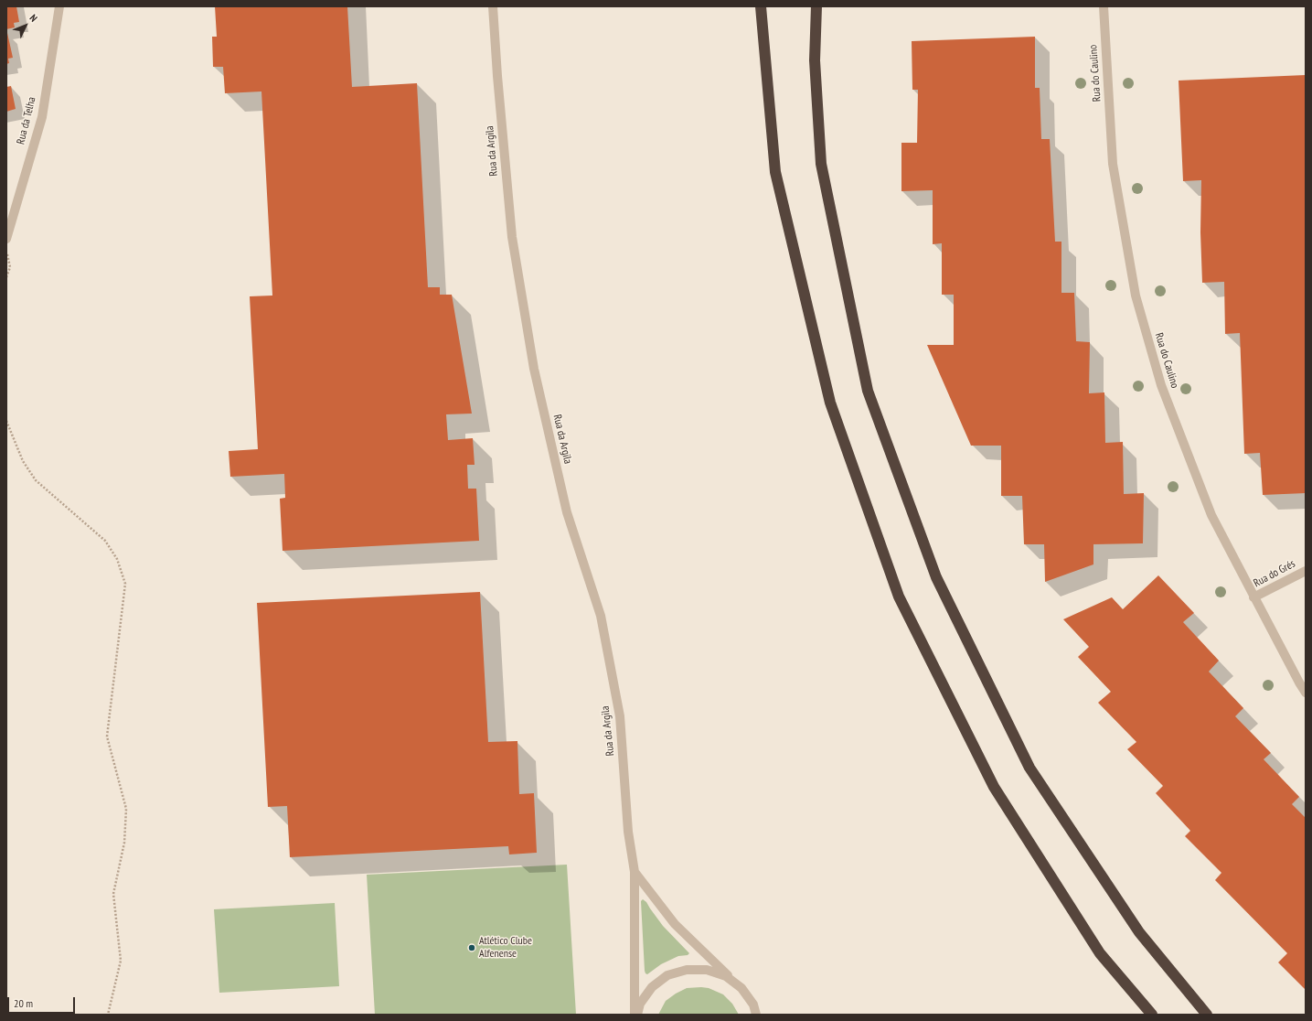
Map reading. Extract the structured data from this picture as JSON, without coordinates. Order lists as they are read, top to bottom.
{
  "streets": {
    "street": [
      "Rua do Caulino",
      "Rua da Telha",
      "Rua da Argila",
      "Rua do Grés"
    ]
  },
  "crossings": [
    ["Rua do Caulino", "Rua do Grés"]
  ],
  "places": ["Atlético Clube Alfenense"],
  "scale_bar": "20 m",
  "north": "top right"
}
